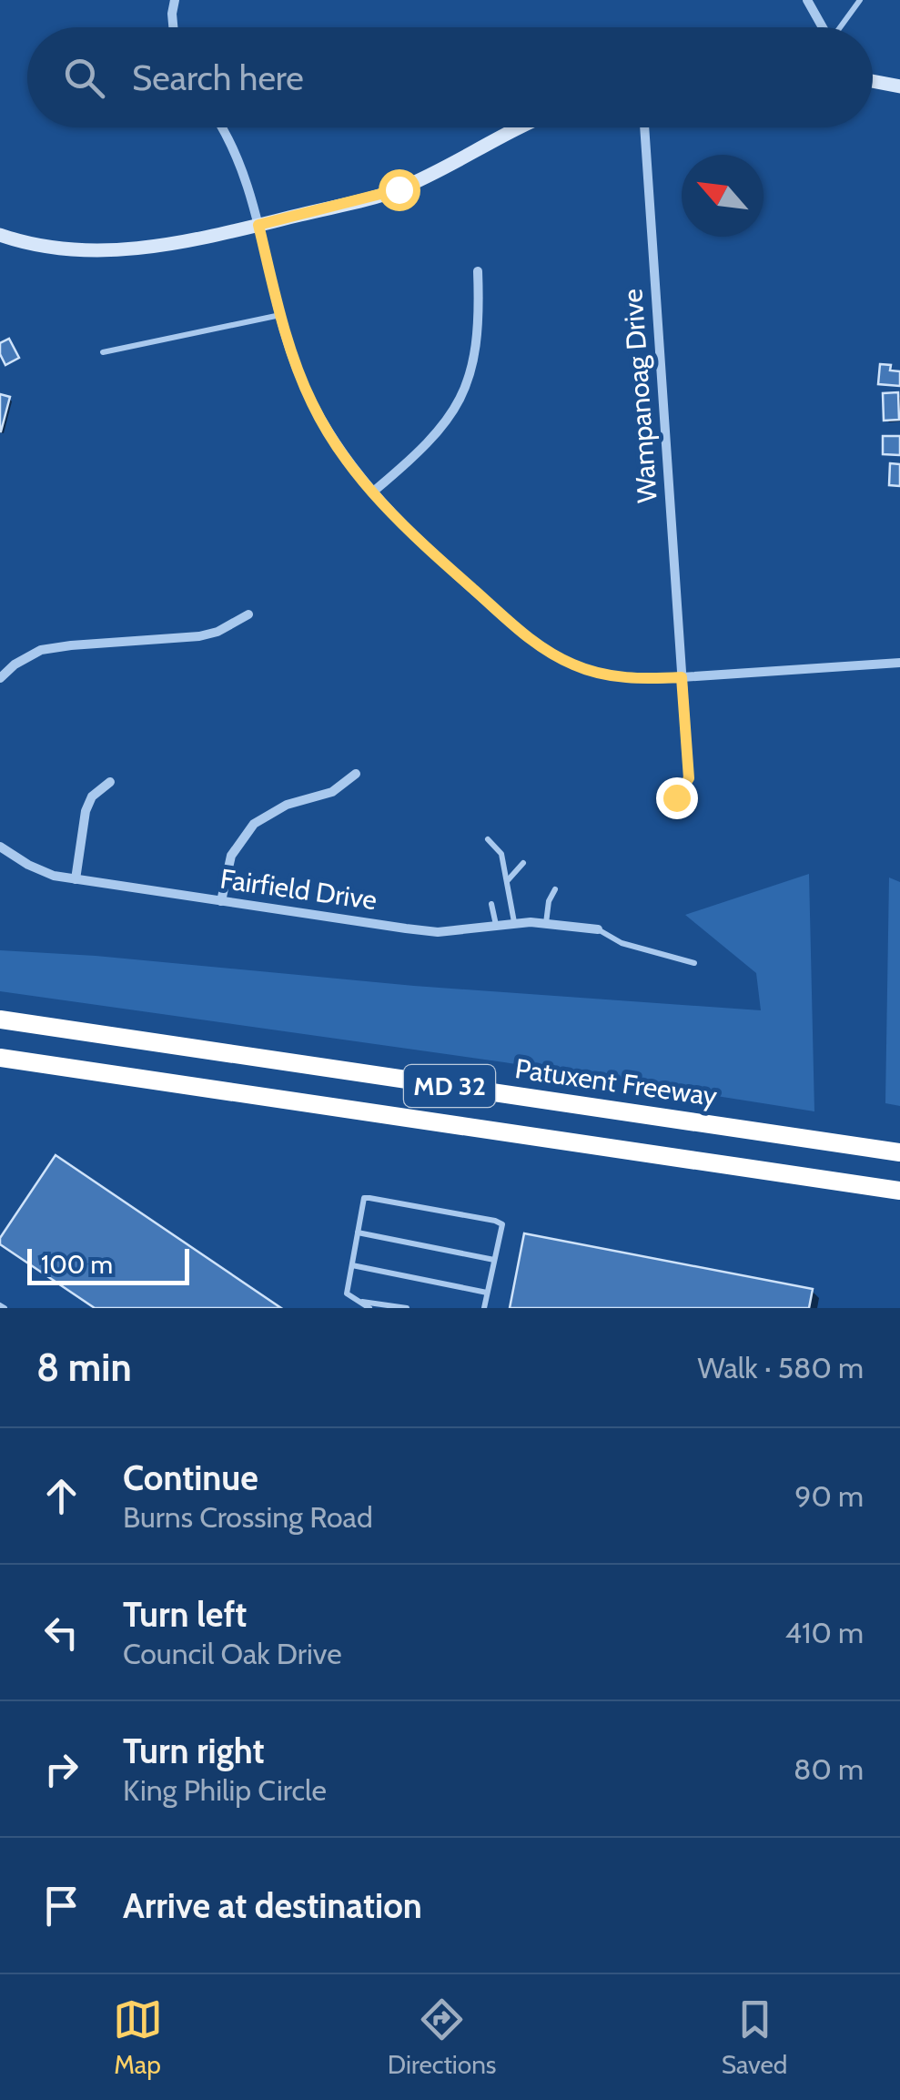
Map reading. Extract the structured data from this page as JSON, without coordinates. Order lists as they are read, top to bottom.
{
  "streets": {
    "highway": ["Patuxent Freeway", "MD 32"],
    "street": ["Wampanoag Drive", "Fairfield Drive"]
  },
  "scale_bar": "100 m",
  "north": "top left",
  "page": {
    "search": "Search here",
    "scale": "100 m",
    "heading": ["8 min", "Walk · 580 m"],
    "list": [
      ["Continue", "Burns Crossing Road", "90 m"],
      ["Turn left", "Council Oak Drive", "410 m"],
      ["Turn right", "King Philip Circle", "80 m"],
      "Arrive at destination"
    ],
    "nav": ["Map", "Directions", "Saved"]
  }
}
